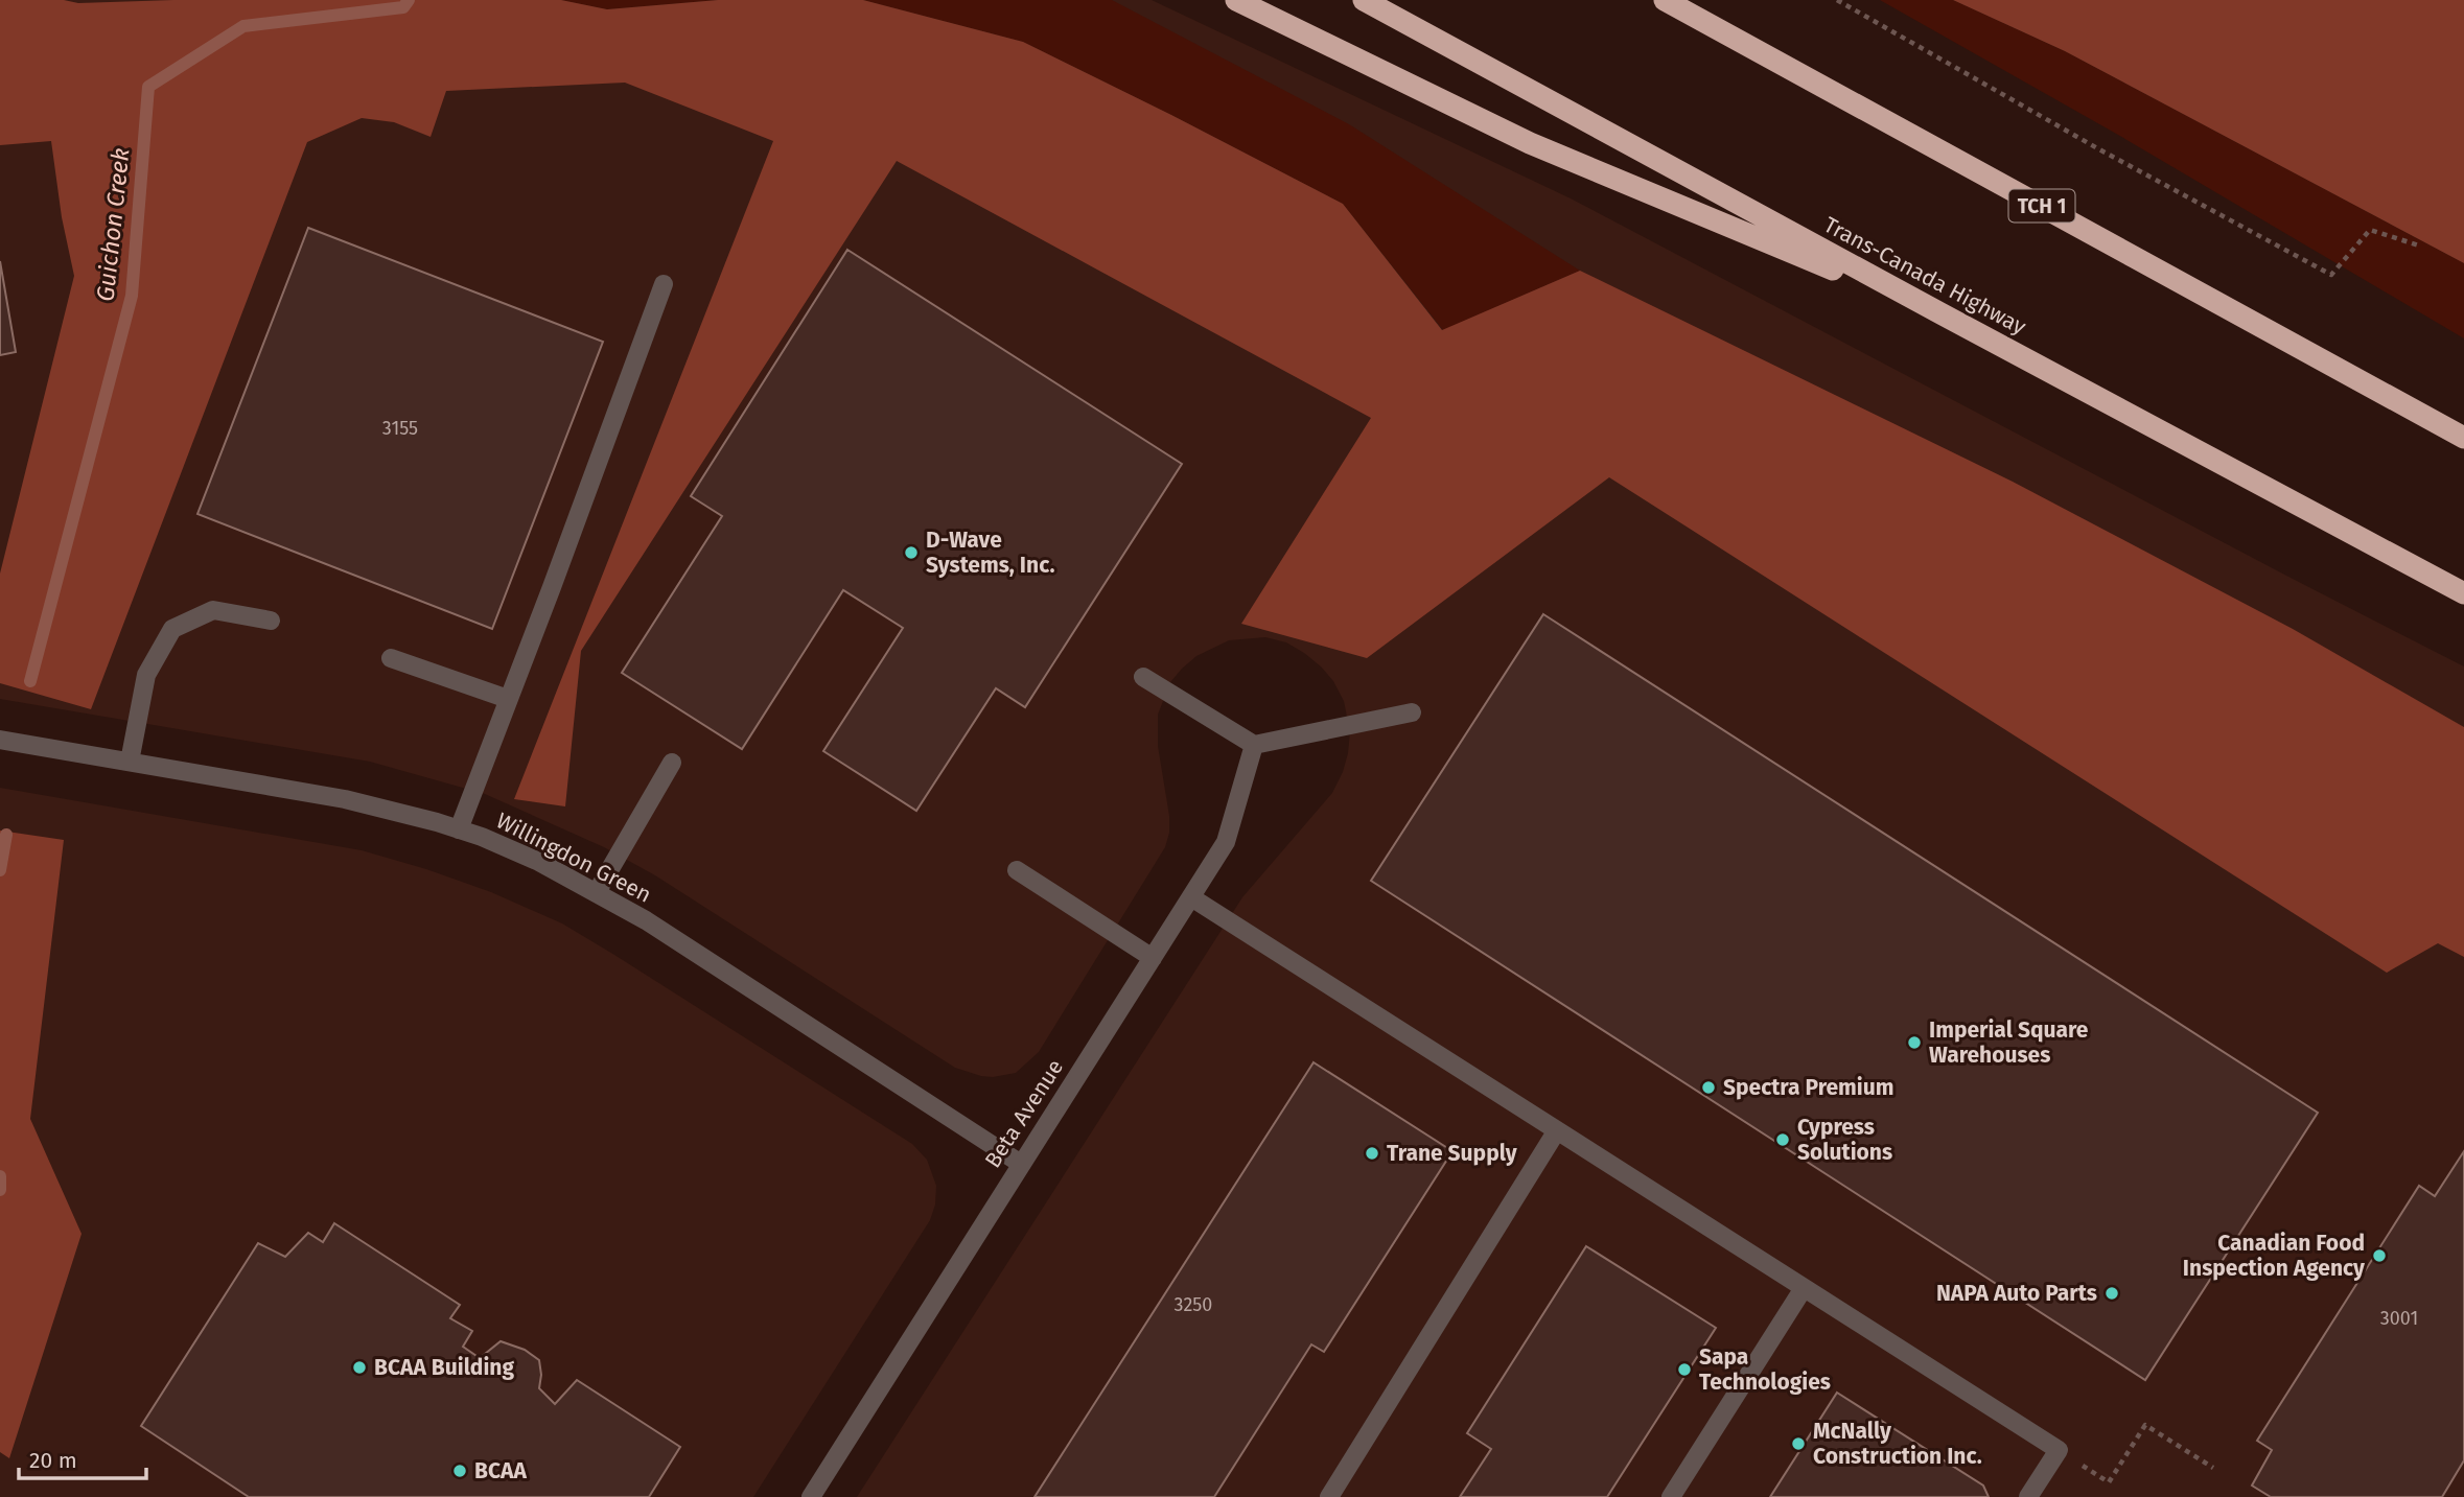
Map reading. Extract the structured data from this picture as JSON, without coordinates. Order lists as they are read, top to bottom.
{
  "streets": {
    "highway": ["TCH 1", "Trans-Canada Highway"],
    "street": ["Willingdon Green", "Beta Avenue"]
  },
  "crossings": [
    ["Willingdon Green", "Beta Avenue"]
  ],
  "water": ["Guichon Creek"],
  "places": [
    "D-Wave Systems, Inc.",
    "Imperial Square Warehouses",
    "Spectra Premium",
    "Cypress Solutions",
    "Trane Supply",
    "Canadian Food Inspection Agency",
    "NAPA Auto Parts",
    "BCAA Building",
    "Sapa Technologies",
    "McNally Construction Inc.",
    "BCAA"
  ],
  "house_numbers": ["3155", "3250", "3001"],
  "scale_bar": "20 m"
}
